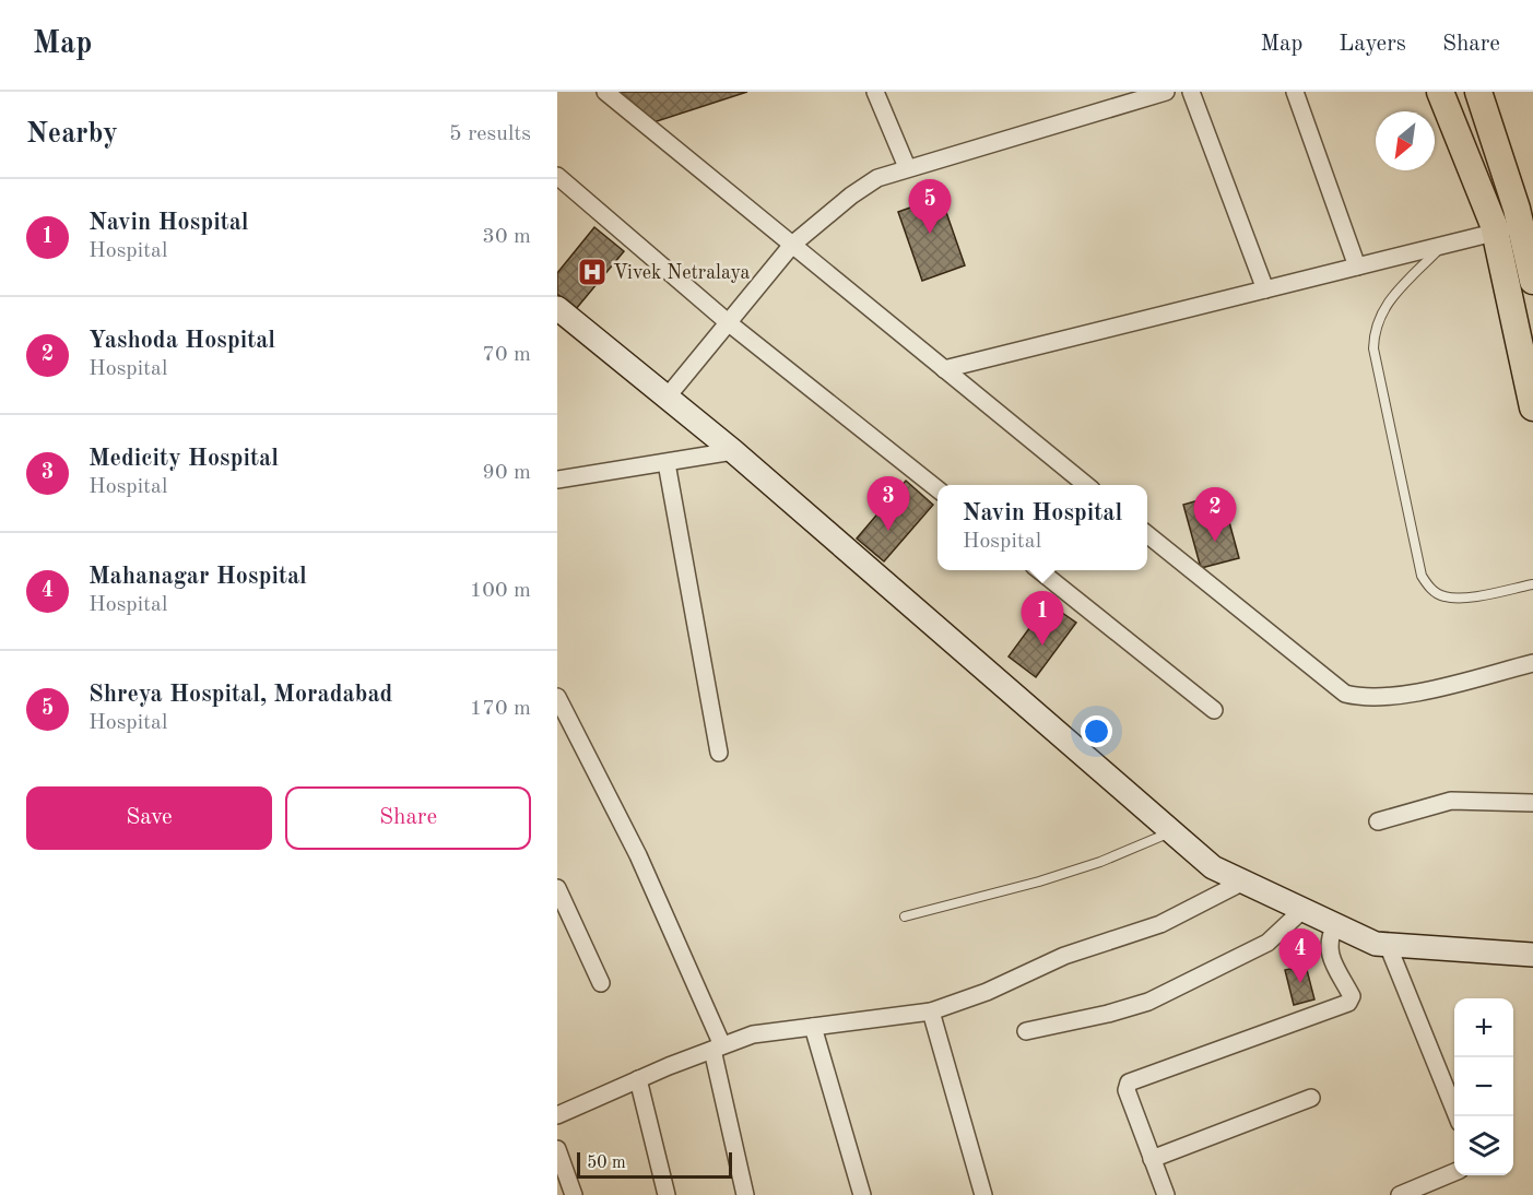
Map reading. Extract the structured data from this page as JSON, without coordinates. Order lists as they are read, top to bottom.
{
  "places": {
    "hospital": ["Vivek Netralaya"]
  },
  "scale_bar": "50 m",
  "north": "bottom left",
  "page": {
    "header": "Map",
    "nav": ["Map", "Layers", "Share"],
    "heading": ["Nearby", "5 results"],
    "list": [
      {
        "mark": "1",
        "name": "Navin Hospital",
        "note": "Hospital",
        "value": "30 m"
      },
      {
        "mark": "2",
        "name": "Yashoda Hospital",
        "note": "Hospital",
        "value": "70 m"
      },
      {
        "mark": "3",
        "name": "Medicity Hospital",
        "note": "Hospital",
        "value": "90 m"
      },
      {
        "mark": "4",
        "name": "Mahanagar Hospital",
        "note": "Hospital",
        "value": "100 m"
      },
      {
        "mark": "5",
        "name": "Shreya Hospital, Moradabad",
        "note": "Hospital",
        "value": "170 m"
      }
    ],
    "pins": [
      "5",
      "3",
      "2",
      "1",
      "4"
    ],
    "popup": ["Navin Hospital", "Hospital"],
    "buttons": ["Save", "Share"],
    "map_buttons": ["+", "−"],
    "scale": "50 m"
  }
}
